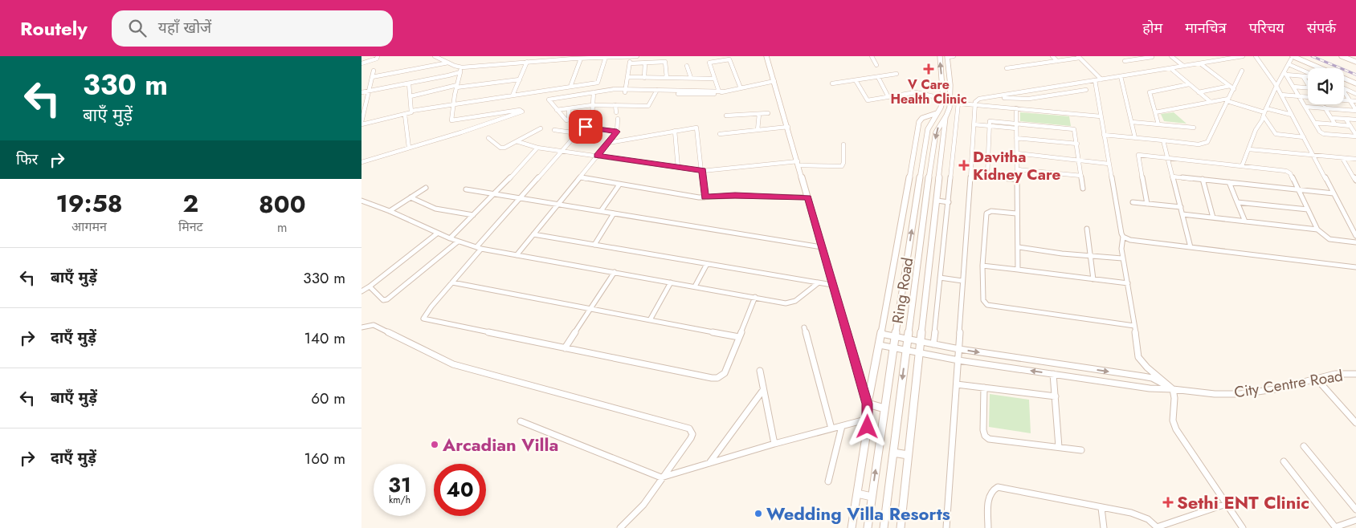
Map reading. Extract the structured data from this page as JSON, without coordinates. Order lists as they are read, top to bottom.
{
  "streets": {
    "street": ["Ring Road", "City Centre Road"]
  },
  "places": {
    "health": ["V Care Health Clinic", "Davitha Kidney Care", "Sethi ENT Clinic"],
    "other": ["Arcadian Villa", "Wedding Villa Resorts"]
  },
  "page": {
    "header": "Routely",
    "search": "यहाँ खोजें",
    "nav": [
      "होम",
      "मानचित्र",
      "परिचय",
      "संपर्क"
    ],
    "turn": ["330 m", "बाएँ मुड़ें"],
    "then": "फिर",
    "eta": [
      "19:58",
      "आगमन",
      "2",
      "मिनट",
      "800",
      "m"
    ],
    "list": [
      {
        "name": "बाएँ मुड़ें",
        "value": "330 m"
      },
      {
        "name": "दाएँ मुड़ें",
        "value": "140 m"
      },
      {
        "name": "बाएँ मुड़ें",
        "value": "60 m"
      },
      {
        "name": "दाएँ मुड़ें",
        "value": "160 m"
      }
    ],
    "speed": "31 km/h",
    "limit": "40"
  }
}
